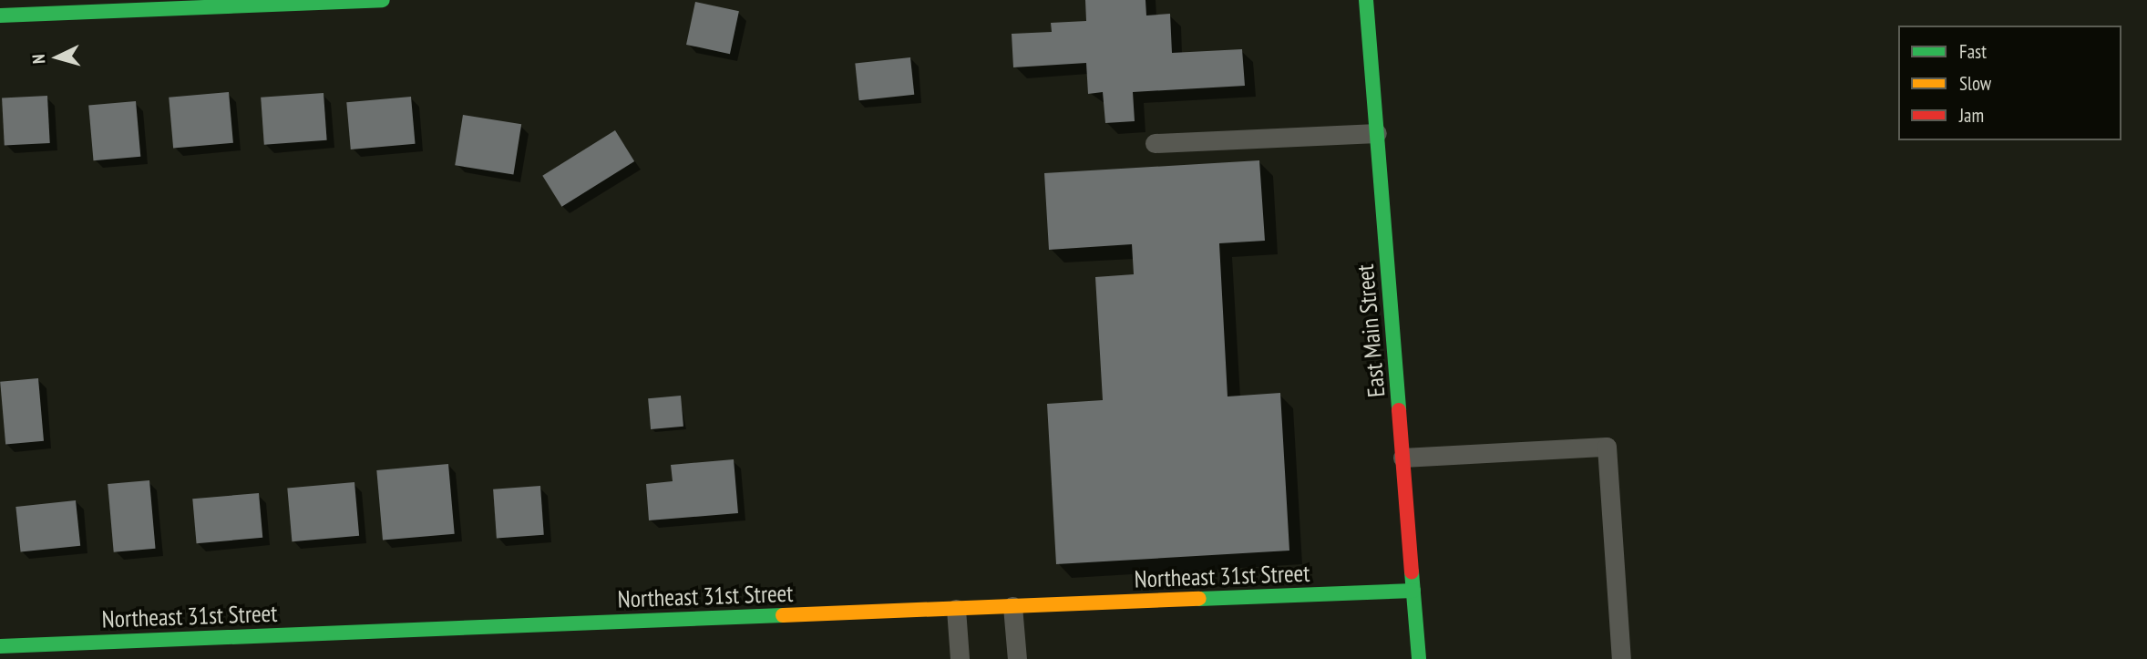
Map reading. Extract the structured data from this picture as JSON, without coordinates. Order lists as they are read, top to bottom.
{
  "streets": {
    "street": ["East Main Street", "Northeast 31st Street"]
  },
  "crossings": [
    ["East Main Street", "Northeast 31st Street"]
  ],
  "legend": ["Fast", "Slow", "Jam"],
  "north": "left"
}
